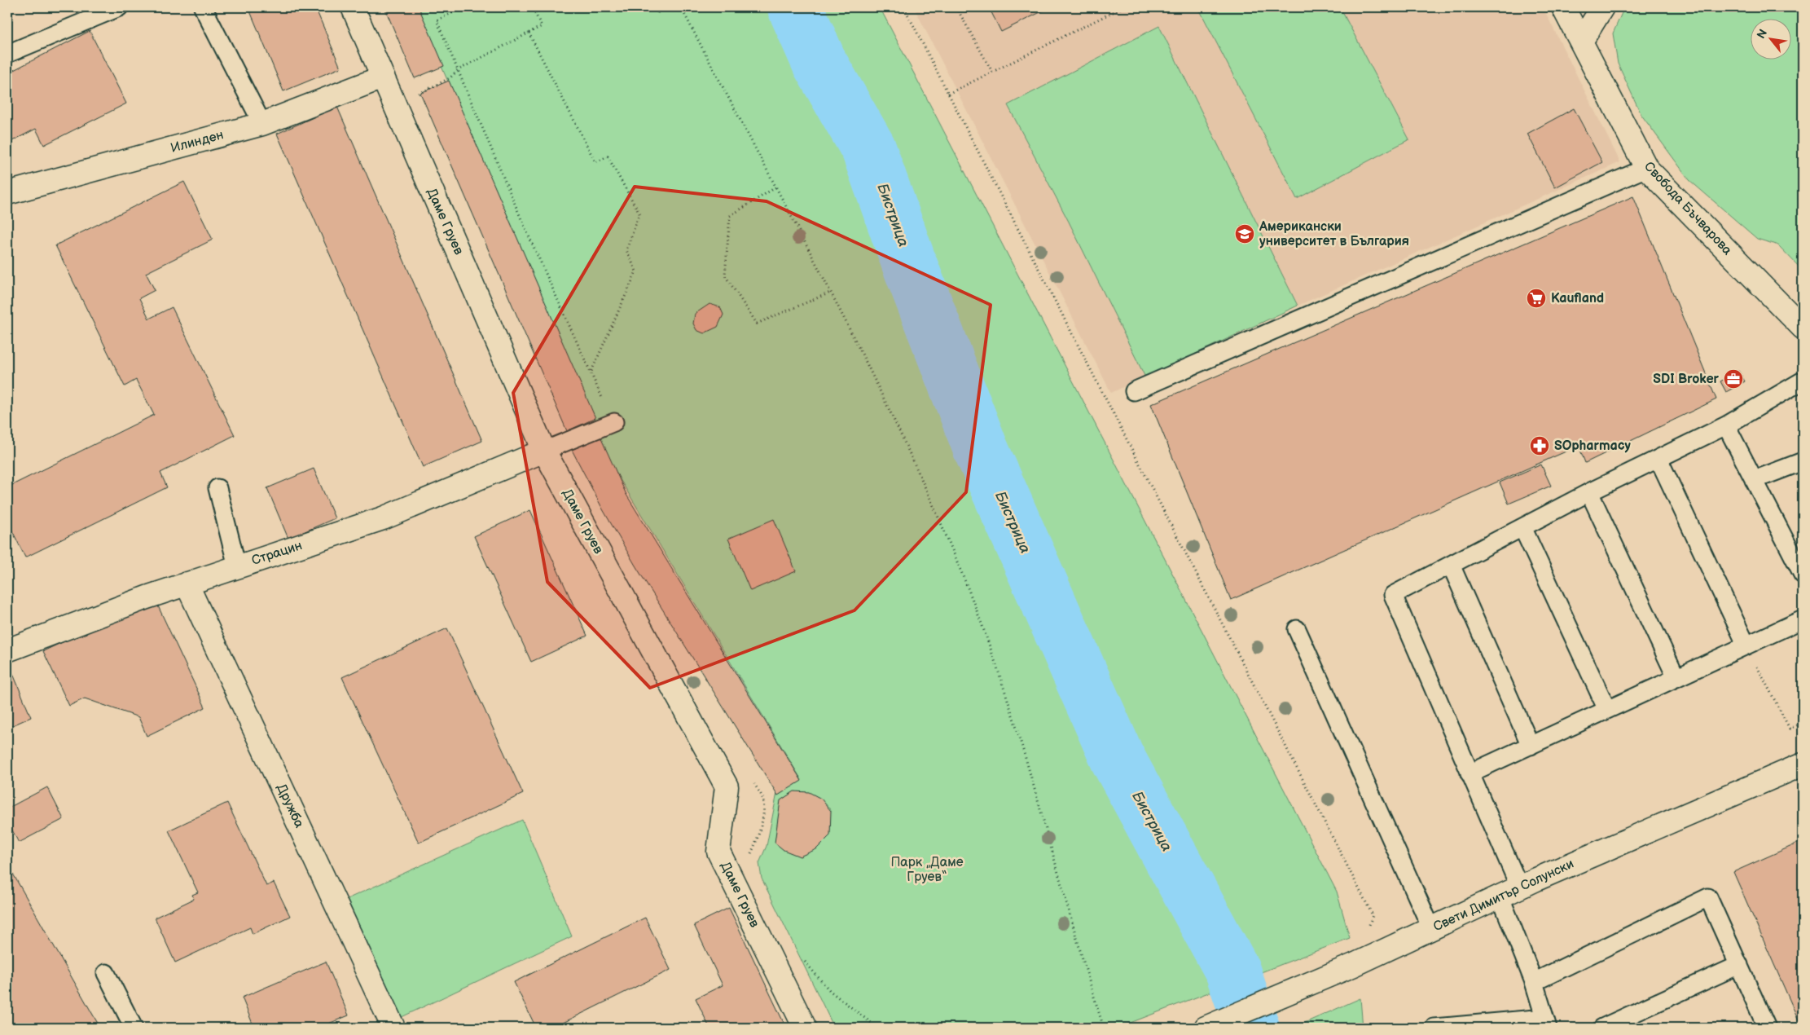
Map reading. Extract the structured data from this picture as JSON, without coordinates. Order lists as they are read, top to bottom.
{
  "streets": {
    "street": [
      "Илинден",
      "Свобода Бъчварова",
      "Даме Груев",
      "Страцин",
      "Дружба",
      "Свети Димитър Солунски"
    ]
  },
  "crossings": [
    ["Илинден", "Даме Груев"],
    ["Даме Груев", "Страцин"],
    ["Страцин", "Дружба"]
  ],
  "water": ["Бистрица"],
  "parks": ["Парк „Даме Груев“"],
  "places": {
    "school or university": ["Американски университет в България"],
    "supermarket": ["Kaufland"],
    "office": ["SDI Broker"],
    "pharmacy": ["SOpharmacy"]
  },
  "north": "top left"
}
